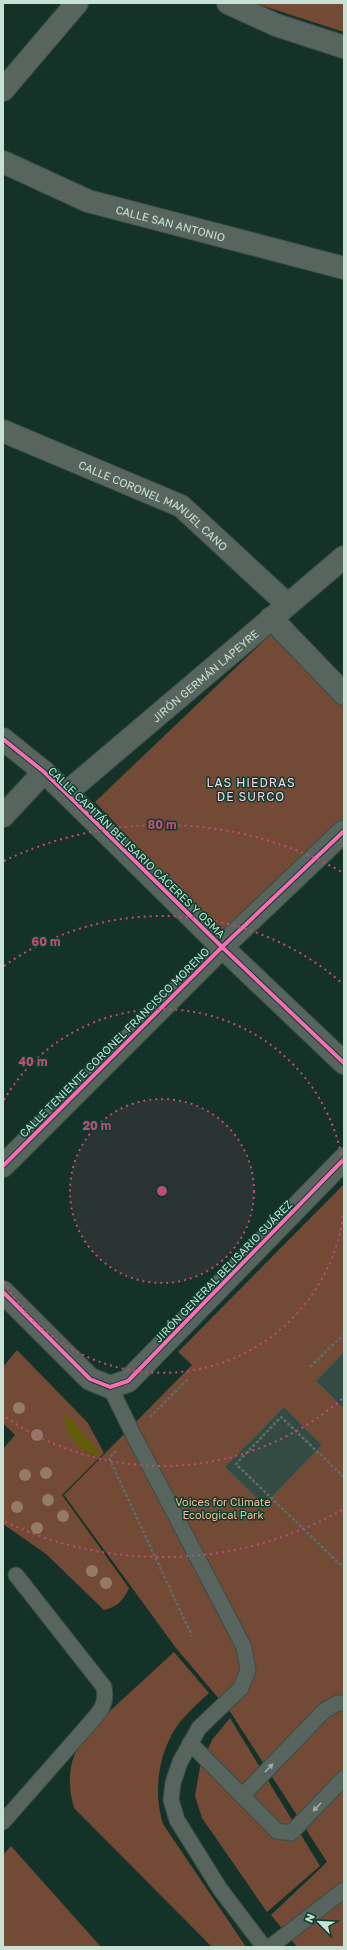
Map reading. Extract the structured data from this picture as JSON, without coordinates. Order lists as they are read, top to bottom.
{
  "streets": {
    "street": [
      "CALLE SAN ANTONIO",
      "CALLE CORONEL MANUEL CANO",
      "JIRÓN GERMÁN LAPEYRE",
      "CALLE CAPITÁN BELISARIO CÁCERES Y OSMA",
      "CALLE TENIENTE CORONEL FRANCISCO MORENO",
      "JIRÓN GENERAL BELISARIO SUÁREZ"
    ]
  },
  "crossings": [
    ["CALLE CORONEL MANUEL CANO", "JIRÓN GERMÁN LAPEYRE"],
    ["JIRÓN GERMÁN LAPEYRE", "CALLE CAPITÁN BELISARIO CÁCERES Y OSMA"],
    ["CALLE CAPITÁN BELISARIO CÁCERES Y OSMA", "CALLE TENIENTE CORONEL FRANCISCO MORENO"]
  ],
  "districts": ["LAS HIEDRAS DE SURCO"],
  "parks": ["Voices for Climate Ecological Park"],
  "north": "top left",
  "rings": [
    "80 m",
    "60 m",
    "40 m",
    "20 m"
  ]
}
